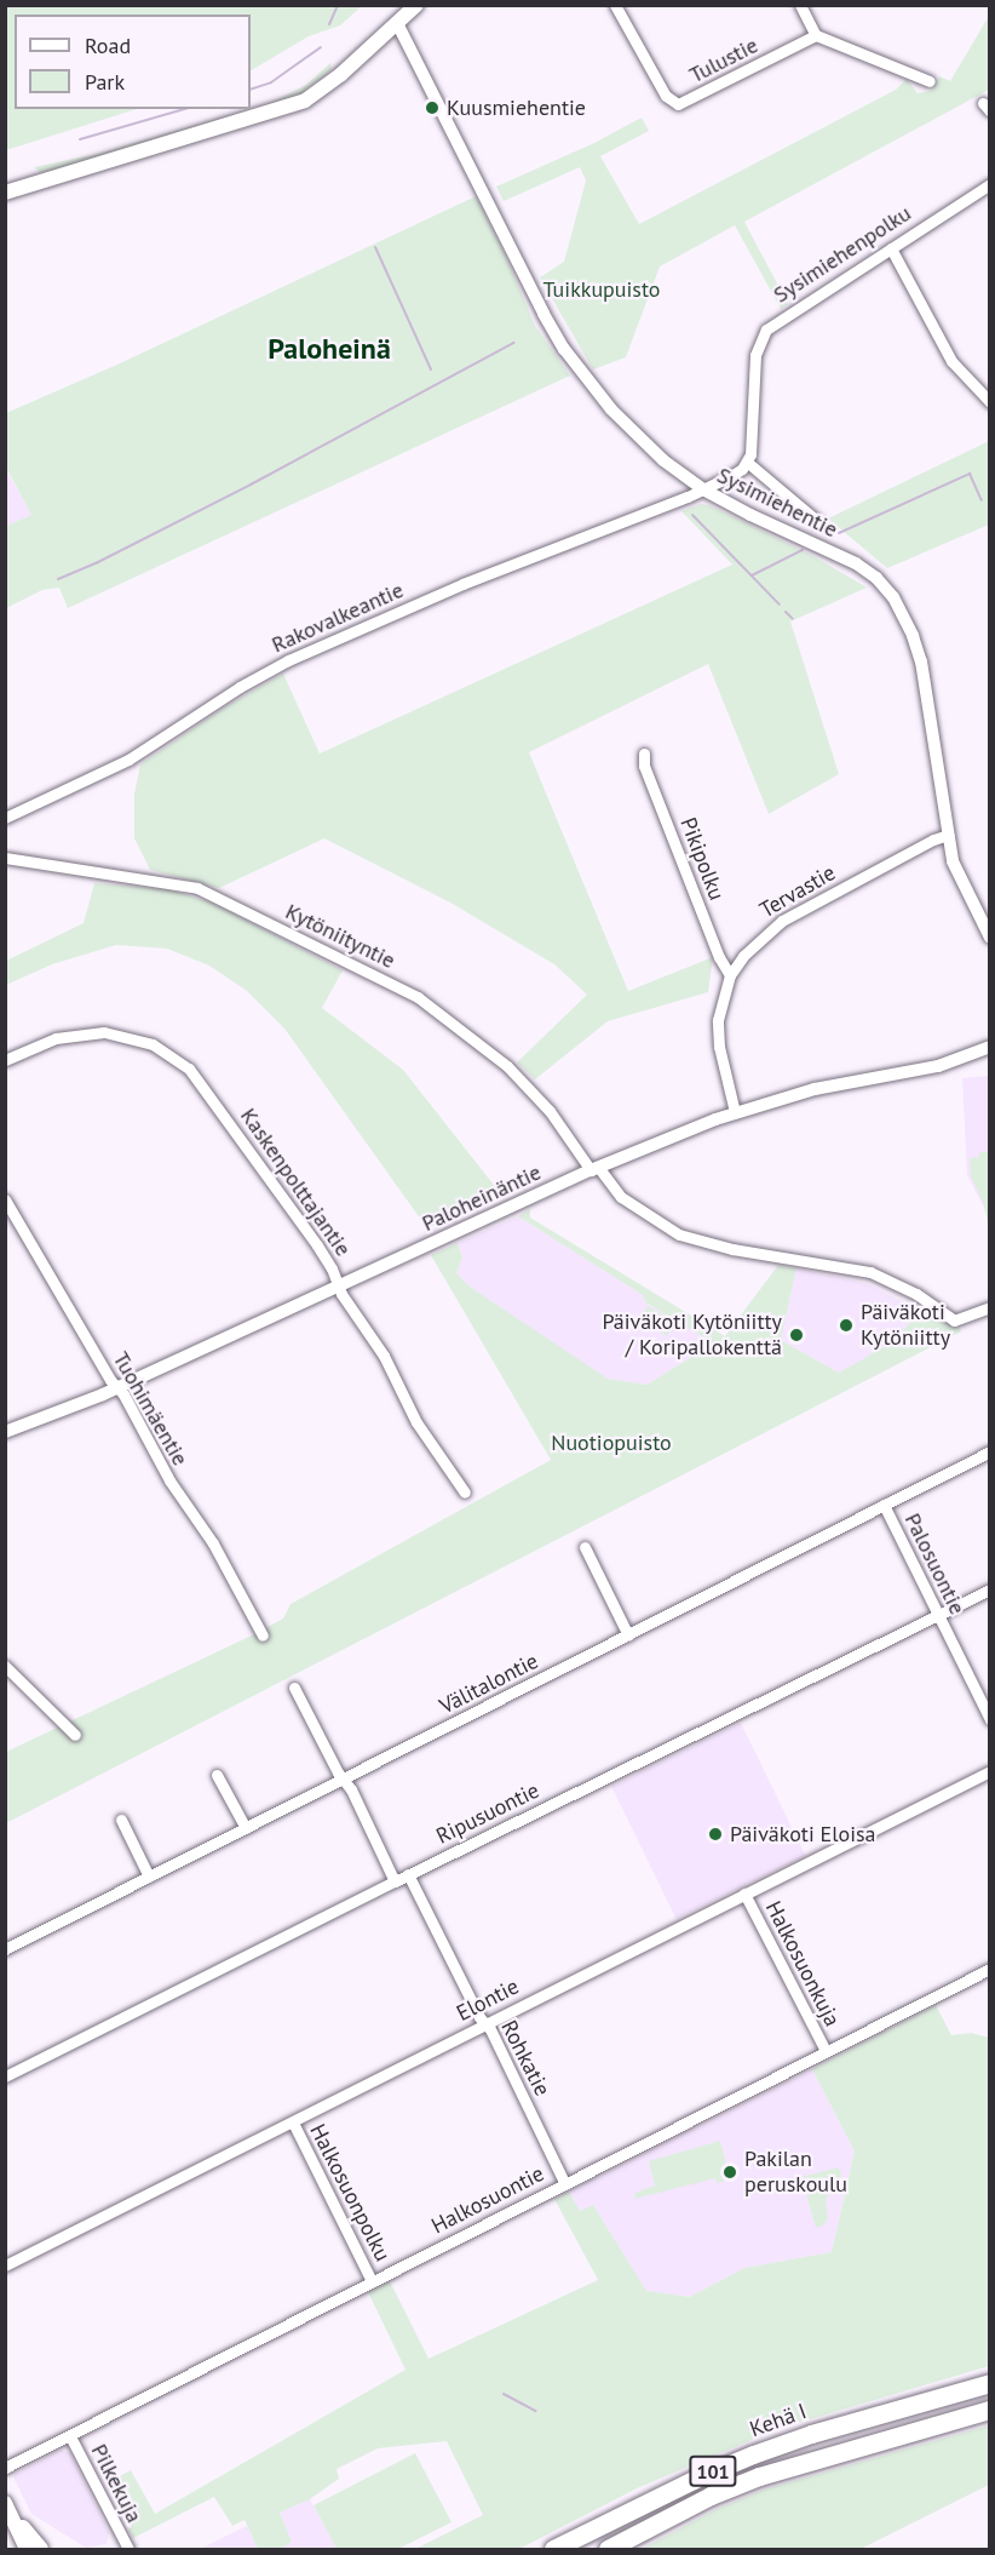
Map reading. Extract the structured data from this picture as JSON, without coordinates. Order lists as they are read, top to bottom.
{
  "streets": {
    "highway": ["Kehä I", "101"],
    "street": [
      "Tulustie",
      "Sysimiehenpolku",
      "Sysimiehentie",
      "Rakovalkeantie",
      "Pikipolku",
      "Tervastie",
      "Kytöniityntie",
      "Kaskenpolttajantie",
      "Paloheinäntie",
      "Tuohimäentie",
      "Palosuontie",
      "Välitalontie",
      "Ripusuontie",
      "Halkosuonkuja",
      "Elontie",
      "Rohkatie",
      "Halkosuonpolku",
      "Halkosuontie",
      "Pilkekuja"
    ]
  },
  "crossings": [
    ["Sysimiehentie", "Rakovalkeantie"],
    ["Sysimiehentie", "Tervastie"],
    ["Pikipolku", "Tervastie"],
    ["Tervastie", "Paloheinäntie"],
    ["Kytöniityntie", "Paloheinäntie"],
    ["Kaskenpolttajantie", "Paloheinäntie"],
    ["Paloheinäntie", "Tuohimäentie"],
    ["Palosuontie", "Välitalontie"],
    ["Palosuontie", "Ripusuontie"],
    ["Ripusuontie", "Rohkatie"],
    ["Halkosuonkuja", "Elontie"],
    ["Halkosuonkuja", "Halkosuontie"],
    ["Elontie", "Rohkatie"],
    ["Elontie", "Halkosuonpolku"],
    ["Rohkatie", "Halkosuontie"],
    ["Halkosuonpolku", "Halkosuontie"],
    ["Halkosuontie", "Pilkekuja"]
  ],
  "districts": ["Paloheinä"],
  "parks": ["Tuikkupuisto", "Nuotiopuisto"],
  "places": [
    "Kuusmiehentie",
    "Päiväkoti Kytöniitty",
    "Päiväkoti Kytöniitty / Koripallokenttä",
    "Päiväkoti Eloisa",
    "Pakilan peruskoulu"
  ],
  "legend": ["Road", "Park"]
}
